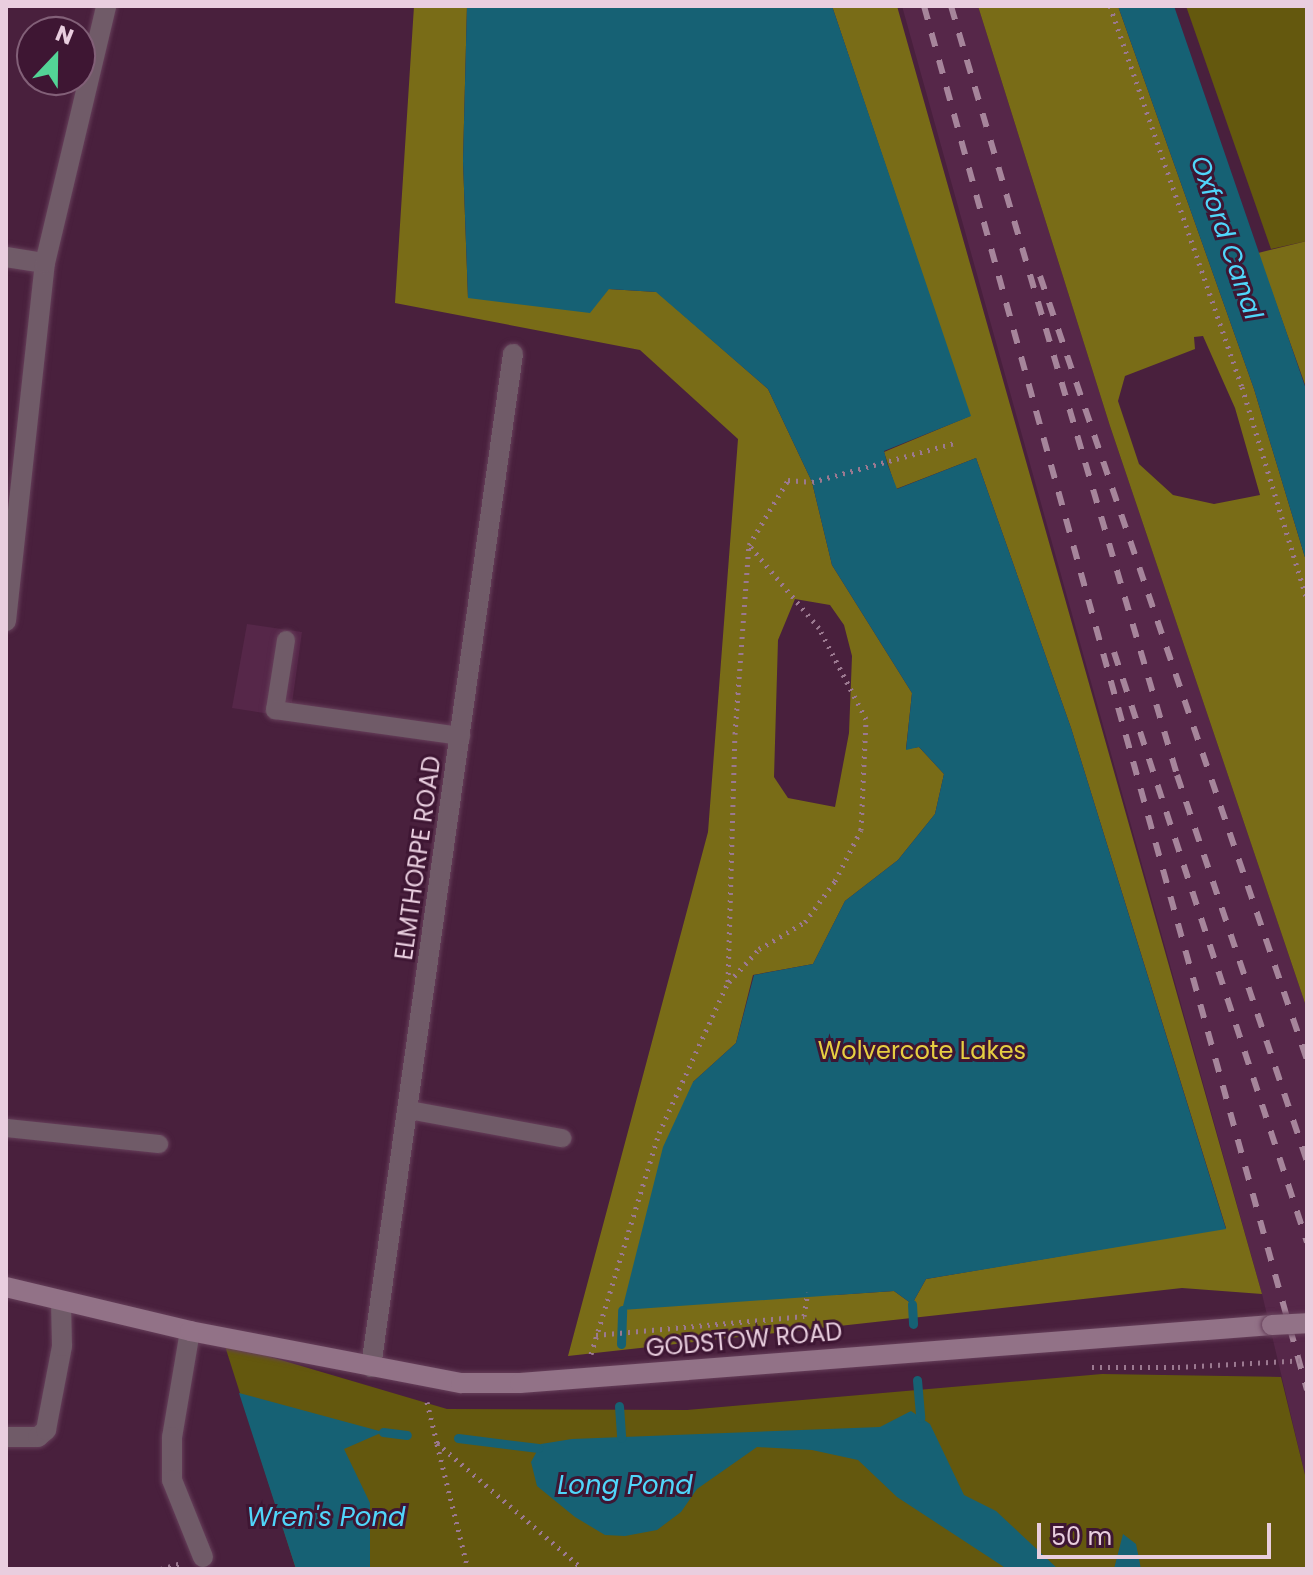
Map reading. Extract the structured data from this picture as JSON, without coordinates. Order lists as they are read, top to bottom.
{
  "streets": {
    "street": ["ELMTHORPE ROAD", "GODSTOW ROAD"]
  },
  "crossings": [
    ["ELMTHORPE ROAD", "GODSTOW ROAD"]
  ],
  "water": ["Oxford Canal", "Long Pond", "Wren's Pond"],
  "parks": ["Wolvercote Lakes"],
  "scale_bar": "50 m",
  "north": "top"
}
